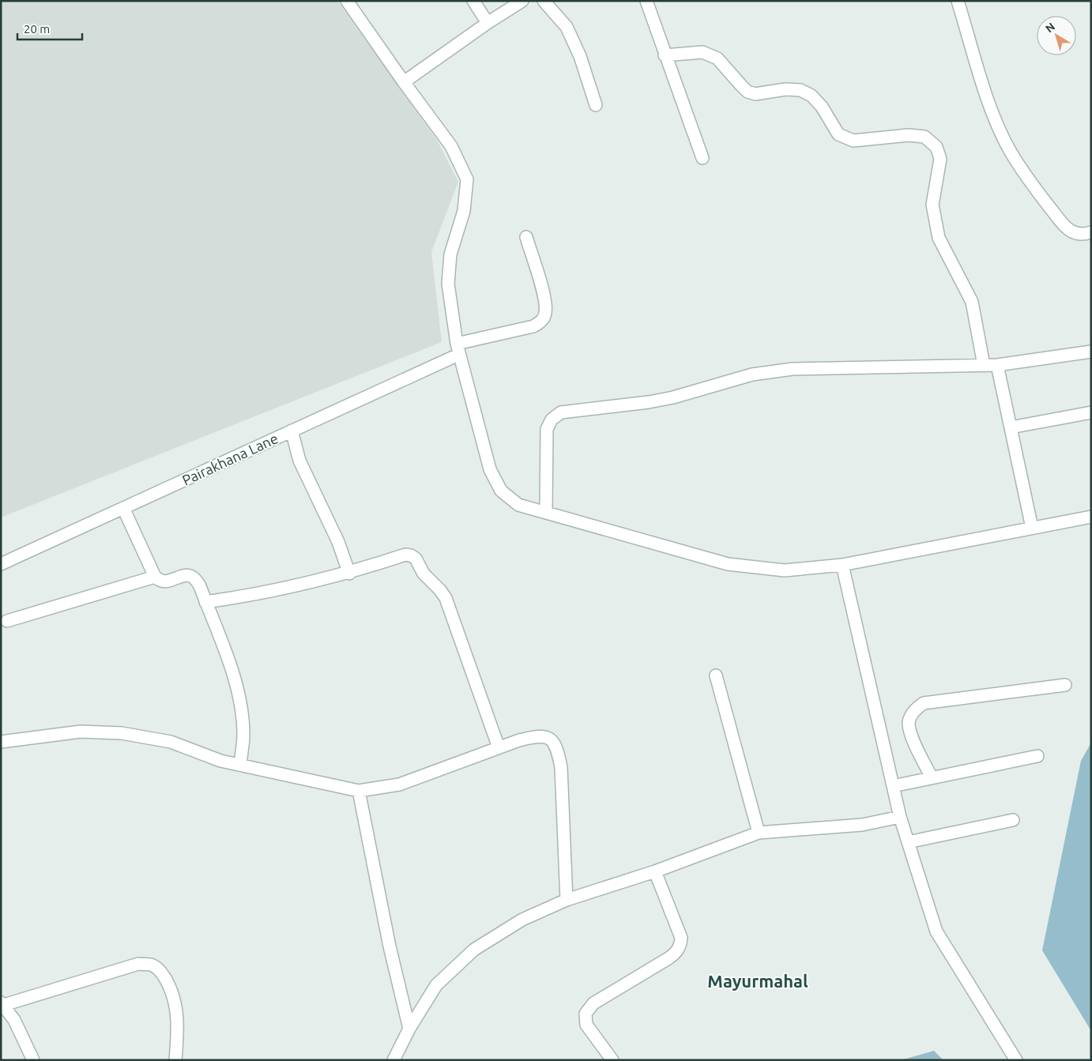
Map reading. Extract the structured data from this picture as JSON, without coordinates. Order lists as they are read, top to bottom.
{
  "streets": {
    "street": ["Pairakhana Lane"]
  },
  "districts": ["Mayurmahal"],
  "scale_bar": "20 m",
  "north": "top left"
}
